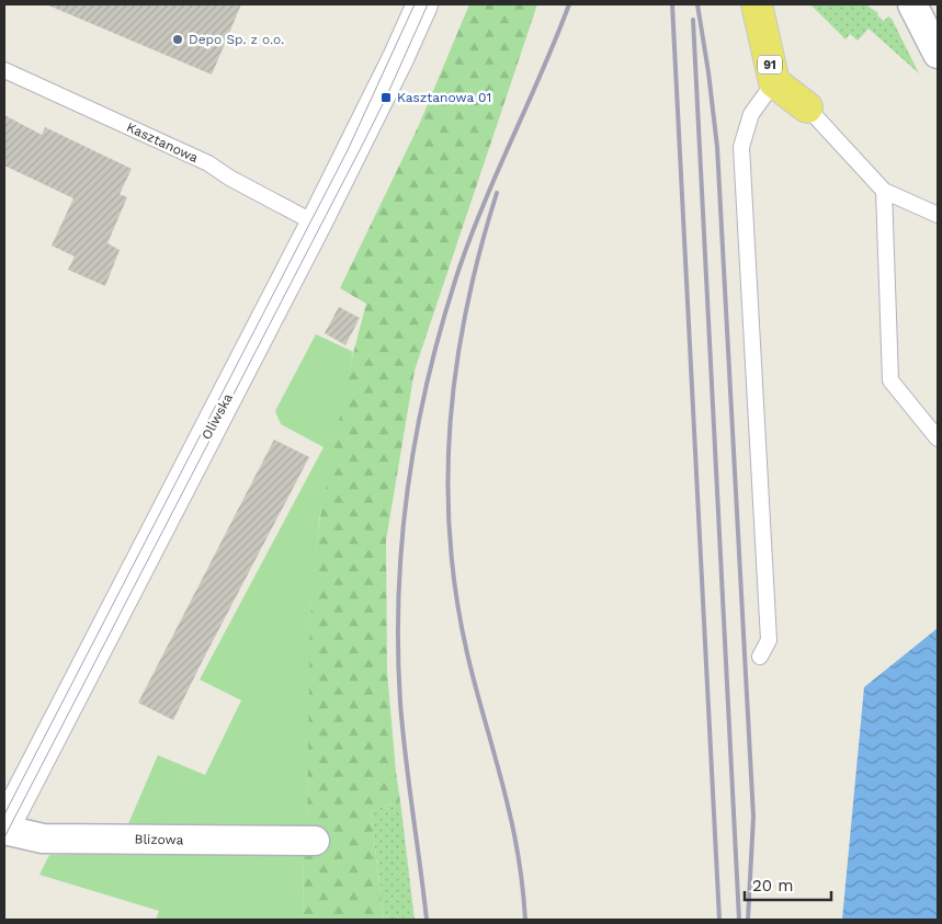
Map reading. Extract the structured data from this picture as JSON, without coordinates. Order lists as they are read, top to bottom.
{
  "streets": {
    "main road": ["91"],
    "street": ["Oliwska", "Blizowa"],
    "lane": ["Kasztanowa"]
  },
  "crossings": [
    ["Kasztanowa", "Oliwska"],
    ["Oliwska", "Blizowa"]
  ],
  "places": {
    "other": ["Depo Sp. z o.o."],
    "transit": ["Kasztanowa 01"]
  },
  "scale_bar": "20 m"
}
